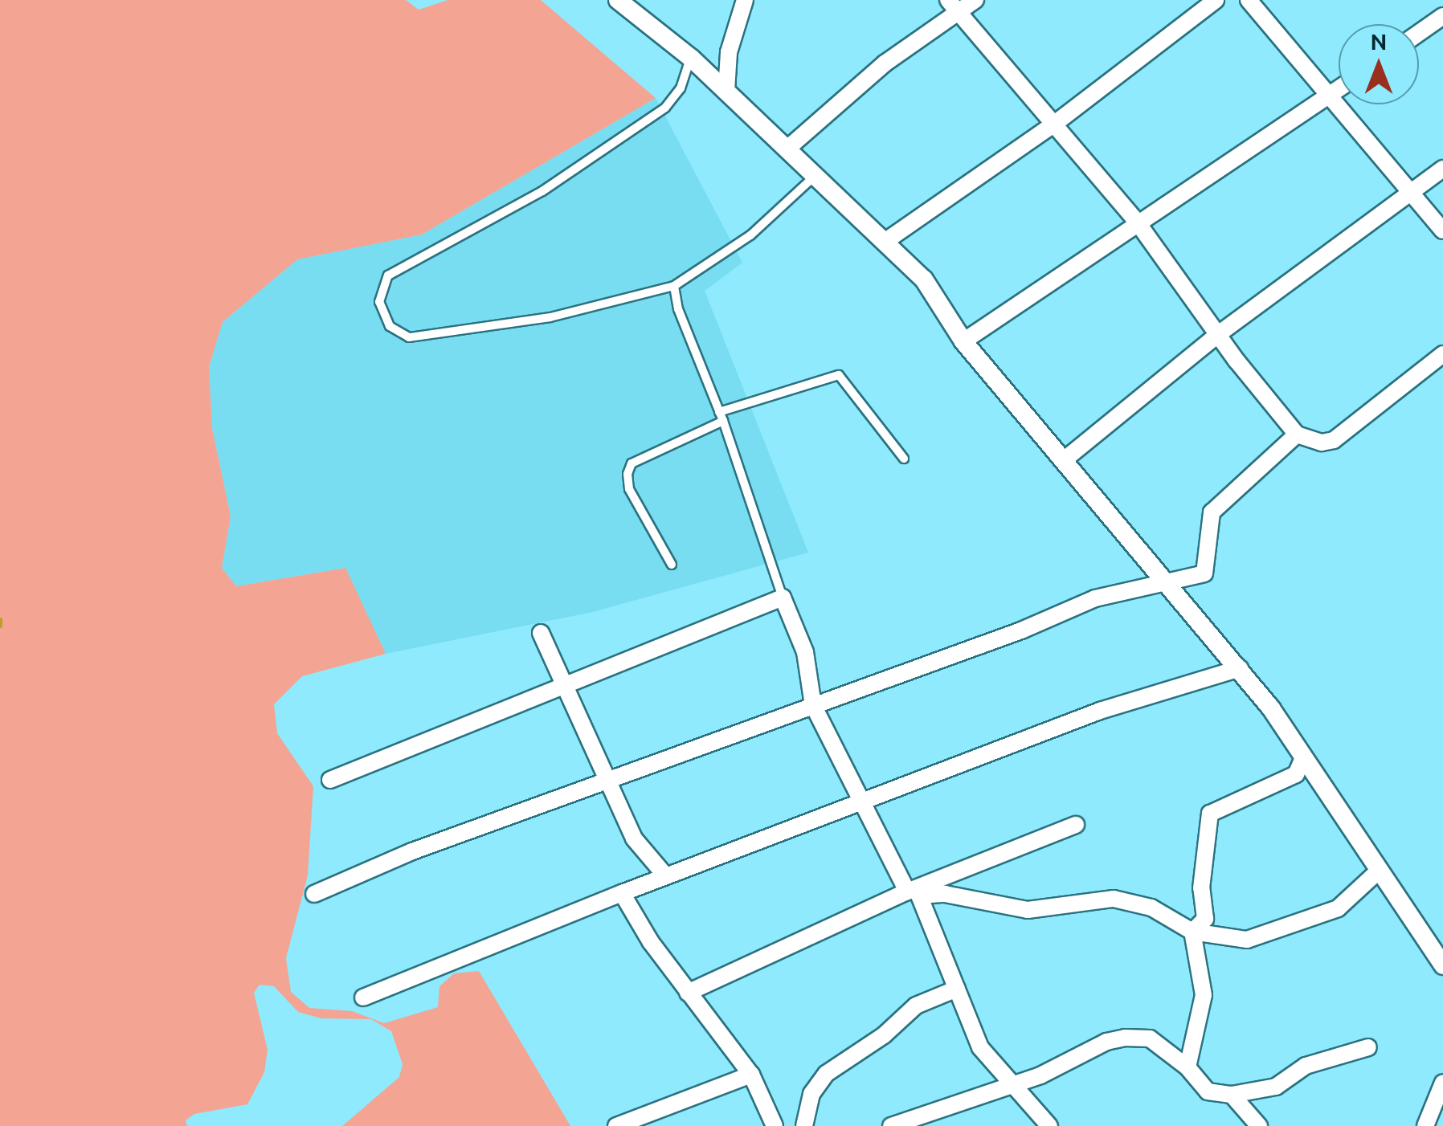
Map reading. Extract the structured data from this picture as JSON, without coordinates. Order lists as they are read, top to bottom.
{
  "north": "top"
}
